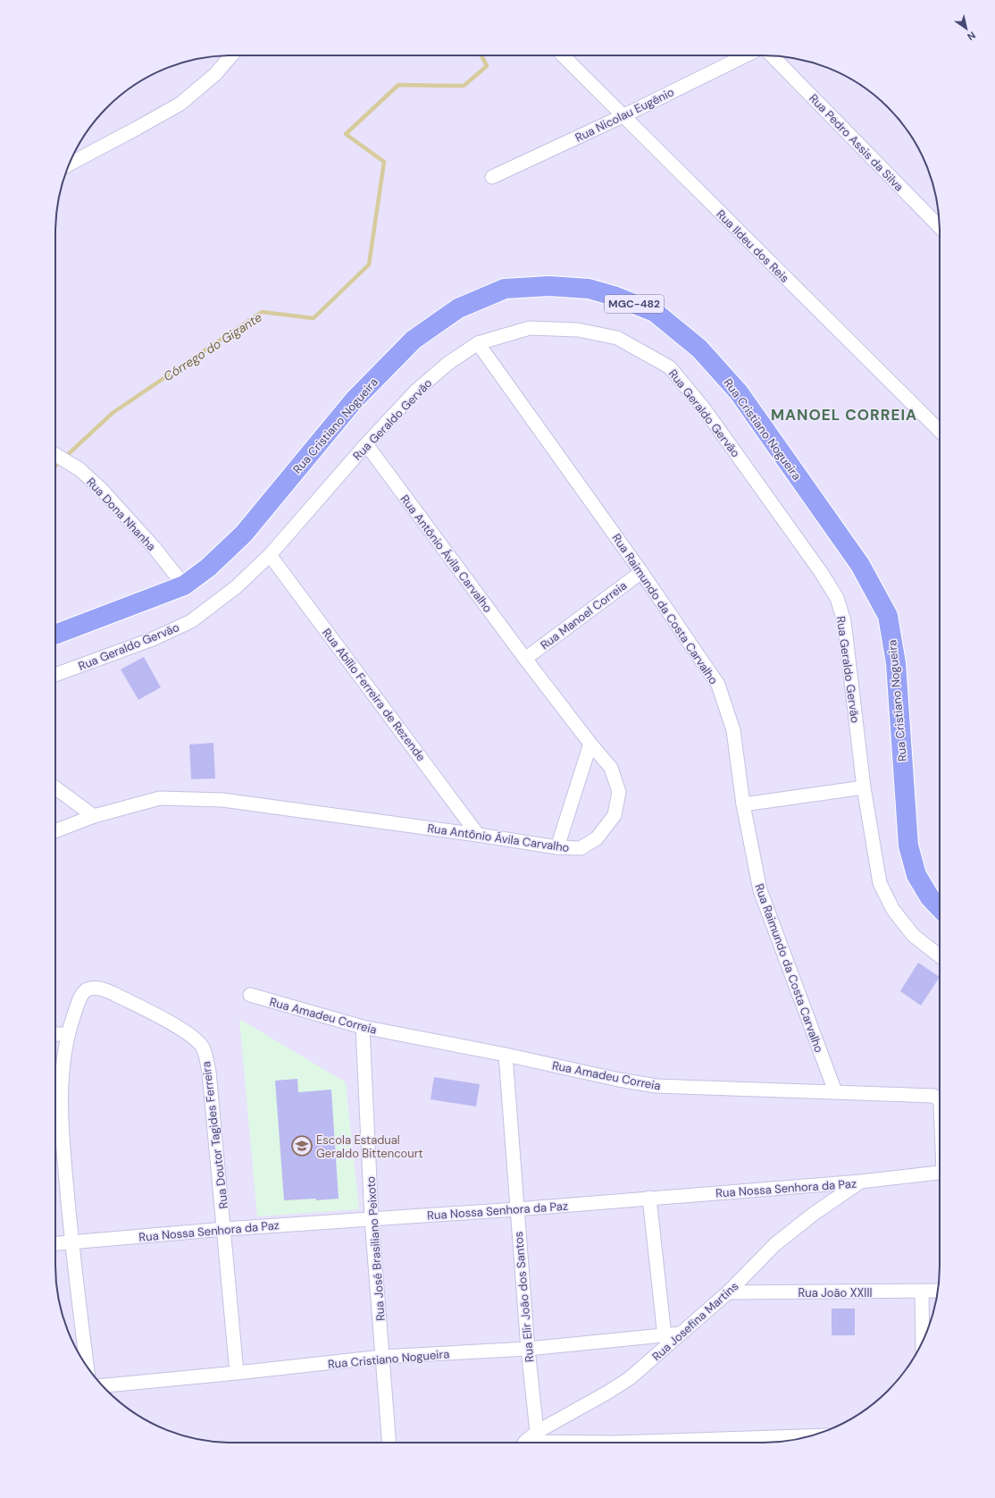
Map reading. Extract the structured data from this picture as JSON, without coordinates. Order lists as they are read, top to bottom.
{
  "streets": {
    "highway": ["MGC-482", "Rua Cristiano Nogueira"],
    "street": [
      "Rua Nicolau Eugênio",
      "Rua Pedro Assis da Silva",
      "Rua Ildeu dos Reis",
      "Rua Geraldo Gervão",
      "Rua Dona Nhanha",
      "Rua Antônio Ávila Carvalho",
      "Rua Raimundo da Costa Carvalho",
      "Rua Manoel Correia",
      "Rua Abílio Ferreira de Rezende",
      "Rua Amadeu Correia",
      "Rua Doutor Tagides Ferreira",
      "Rua Nossa Senhora da Paz",
      "Rua José Brasiliano Peixoto",
      "Rua João XXIII",
      "Rua Elir João dos Santos",
      "Rua Josefina Martins"
    ]
  },
  "crossings": [
    ["Rua Nicolau Eugênio", "Rua Ildeu dos Reis"],
    ["Rua Geraldo Gervão", "Rua Antônio Ávila Carvalho"],
    ["Rua Geraldo Gervão", "Rua Raimundo da Costa Carvalho"],
    ["Rua Geraldo Gervão", "Rua Abílio Ferreira de Rezende"],
    ["Rua Cristiano Nogueira", "Rua Dona Nhanha"],
    ["Rua Cristiano Nogueira", "Rua Doutor Tagides Ferreira"],
    ["Rua Cristiano Nogueira", "Rua José Brasiliano Peixoto"],
    ["Rua Cristiano Nogueira", "Rua Elir João dos Santos"],
    ["Rua Cristiano Nogueira", "Rua Josefina Martins"],
    ["Rua Antônio Ávila Carvalho", "Rua Manoel Correia"],
    ["Rua Antônio Ávila Carvalho", "Rua Abílio Ferreira de Rezende"],
    ["Rua Raimundo da Costa Carvalho", "Rua Manoel Correia"],
    ["Rua Raimundo da Costa Carvalho", "Rua Amadeu Correia"],
    ["Rua Amadeu Correia", "Rua José Brasiliano Peixoto"],
    ["Rua Amadeu Correia", "Rua Elir João dos Santos"],
    ["Rua Doutor Tagides Ferreira", "Rua Nossa Senhora da Paz"],
    ["Rua Nossa Senhora da Paz", "Rua José Brasiliano Peixoto"],
    ["Rua Nossa Senhora da Paz", "Rua Elir João dos Santos"],
    ["Rua Nossa Senhora da Paz", "Rua Josefina Martins"],
    ["Rua João XXIII", "Rua Josefina Martins"],
    ["Rua Elir João dos Santos", "Rua Josefina Martins"]
  ],
  "districts": ["MANOEL CORREIA"],
  "water": ["Córrego do Gigante"],
  "places": {
    "school or university": ["Escola Estadual Geraldo Bittencourt"]
  },
  "north": "bottom right"
}
